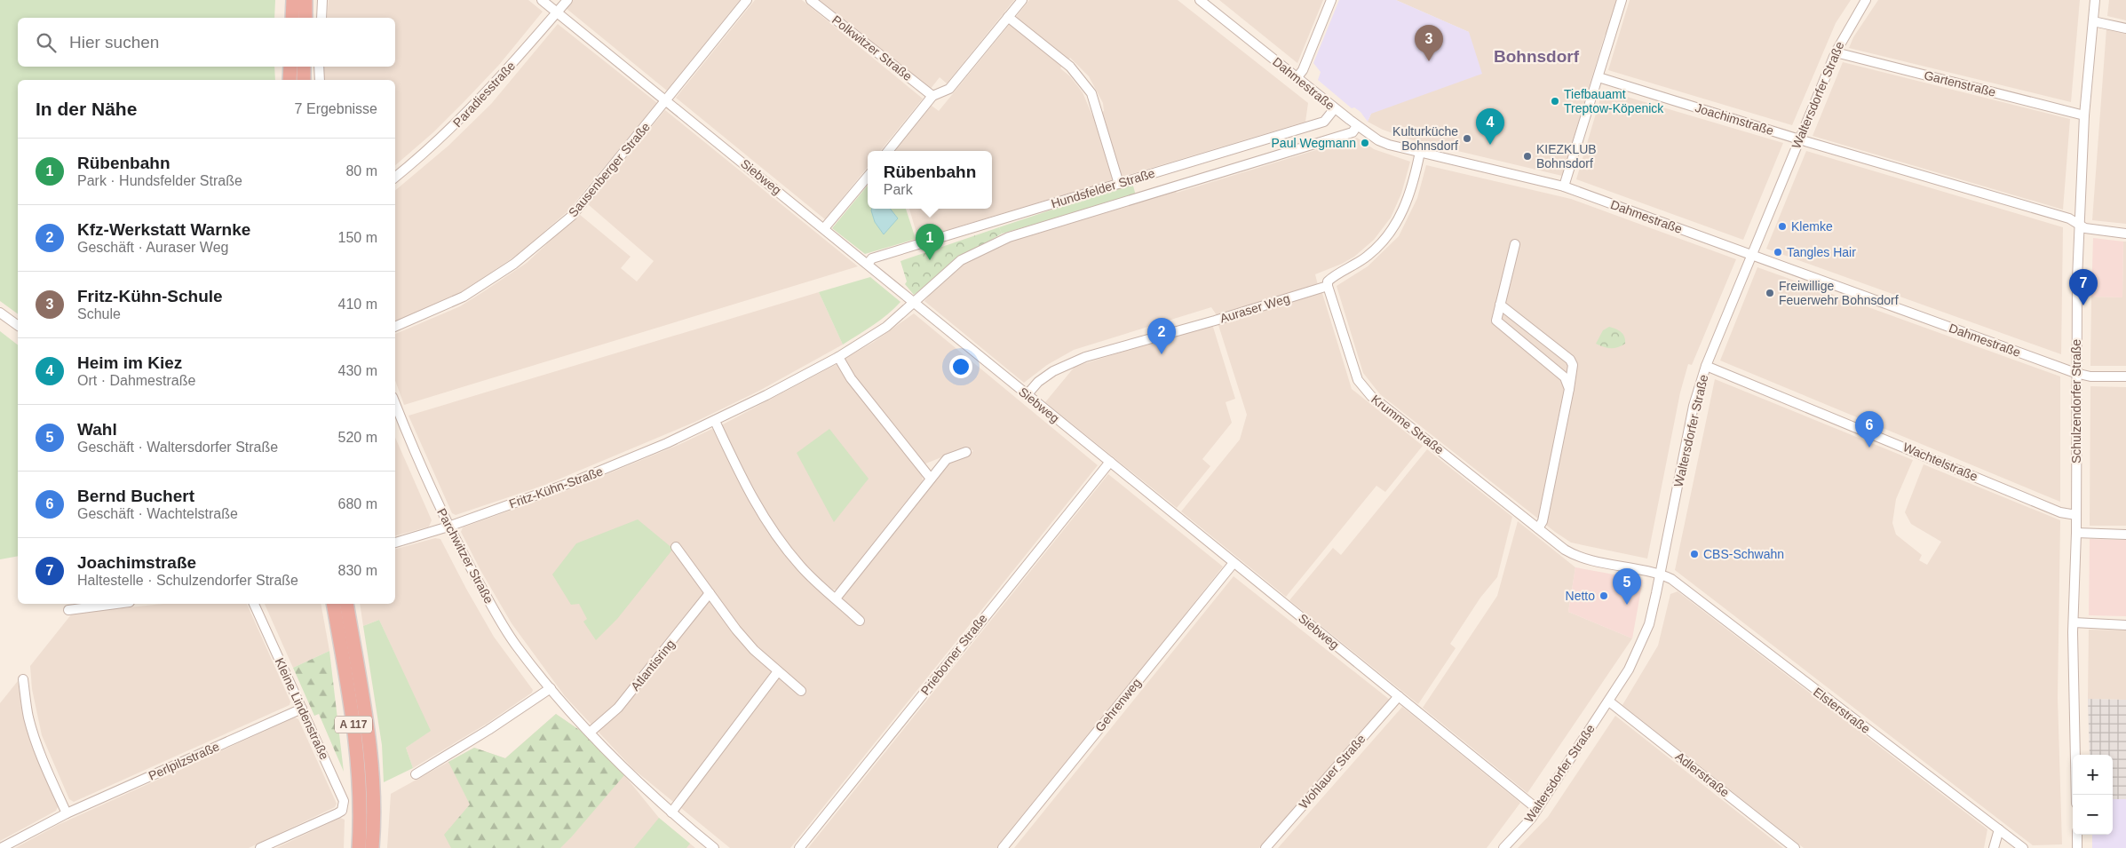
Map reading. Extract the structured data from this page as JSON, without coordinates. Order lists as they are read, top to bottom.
{
  "streets": {
    "highway": ["A 117"],
    "street": [
      "Polkwitzer Straße",
      "Dahmestraße",
      "Gartenstraße",
      "Paradiesstraße",
      "Waltersdorfer Straße",
      "Joachimstraße",
      "Sausenberger Straße",
      "Siebweg",
      "Hundsfelder Straße",
      "Auraser Weg",
      "Schulzendorfer Straße",
      "Krumme Straße",
      "Wachtelstraße",
      "Fritz-Kühn-Straße",
      "Parchwitzer Straße",
      "Prieborner Straße",
      "Atlantisring",
      "Gehrenweg",
      "Kleine Lindenstraße",
      "Elsterstraße",
      "Perlpilzstraße",
      "Wohlauer Straße",
      "Adlerstraße"
    ]
  },
  "crossings": [
    ["Dahmestraße", "Waltersdorfer Straße"],
    ["Dahmestraße", "Hundsfelder Straße"],
    ["Dahmestraße", "Auraser Weg"],
    ["Dahmestraße", "Schulzendorfer Straße"],
    ["Gartenstraße", "Waltersdorfer Straße"],
    ["Gartenstraße", "Schulzendorfer Straße"],
    ["Paradiesstraße", "Siebweg"],
    ["Waltersdorfer Straße", "Joachimstraße"],
    ["Waltersdorfer Straße", "Siebweg"],
    ["Waltersdorfer Straße", "Krumme Straße"],
    ["Waltersdorfer Straße", "Wachtelstraße"],
    ["Waltersdorfer Straße", "Elsterstraße"],
    ["Waltersdorfer Straße", "Adlerstraße"],
    ["Joachimstraße", "Schulzendorfer Straße"],
    ["Sausenberger Straße", "Siebweg"],
    ["Siebweg", "Hundsfelder Straße"],
    ["Siebweg", "Auraser Weg"],
    ["Siebweg", "Fritz-Kühn-Straße"],
    ["Siebweg", "Prieborner Straße"],
    ["Siebweg", "Gehrenweg"],
    ["Siebweg", "Wohlauer Straße"],
    ["Hundsfelder Straße", "Fritz-Kühn-Straße"],
    ["Auraser Weg", "Krumme Straße"],
    ["Schulzendorfer Straße", "Wachtelstraße"],
    ["Krumme Straße", "Elsterstraße"],
    ["Fritz-Kühn-Straße", "Parchwitzer Straße"],
    ["Parchwitzer Straße", "Atlantisring"],
    ["Kleine Lindenstraße", "Perlpilzstraße"]
  ],
  "districts": ["Bohnsdorf"],
  "places": [
    "Tiefbauamt Treptow-Köpenick",
    "Kulturküche Bohnsdorf",
    "Paul Wegmann",
    "KIEZKLUB Bohnsdorf",
    "Klemke",
    "Tangles Hair",
    "Freiwillige Feuerwehr Bohnsdorf",
    "CBS-Schwahn",
    "Netto"
  ],
  "page": {
    "search": "Hier suchen",
    "pins": [
      "3",
      "4",
      "1",
      "7",
      "2",
      "6",
      "5"
    ],
    "heading": ["In der Nähe", "7 Ergebnisse"],
    "list": [
      {
        "mark": "1",
        "name": "Rübenbahn",
        "note": "Park · Hundsfelder Straße",
        "value": "80 m"
      },
      {
        "mark": "2",
        "name": "Kfz-Werkstatt Warnke",
        "note": "Geschäft · Auraser Weg",
        "value": "150 m"
      },
      {
        "mark": "3",
        "name": "Fritz-Kühn-Schule",
        "note": "Schule",
        "value": "410 m"
      },
      {
        "mark": "4",
        "name": "Heim im Kiez",
        "note": "Ort · Dahmestraße",
        "value": "430 m"
      },
      {
        "mark": "5",
        "name": "Wahl",
        "note": "Geschäft · Waltersdorfer Straße",
        "value": "520 m"
      },
      {
        "mark": "6",
        "name": "Bernd Buchert",
        "note": "Geschäft · Wachtelstraße",
        "value": "680 m"
      },
      {
        "mark": "7",
        "name": "Joachimstraße",
        "note": "Haltestelle · Schulzendorfer Straße",
        "value": "830 m"
      }
    ],
    "popup": ["Rübenbahn", "Park"],
    "map_buttons": ["+", "−"]
  }
}
